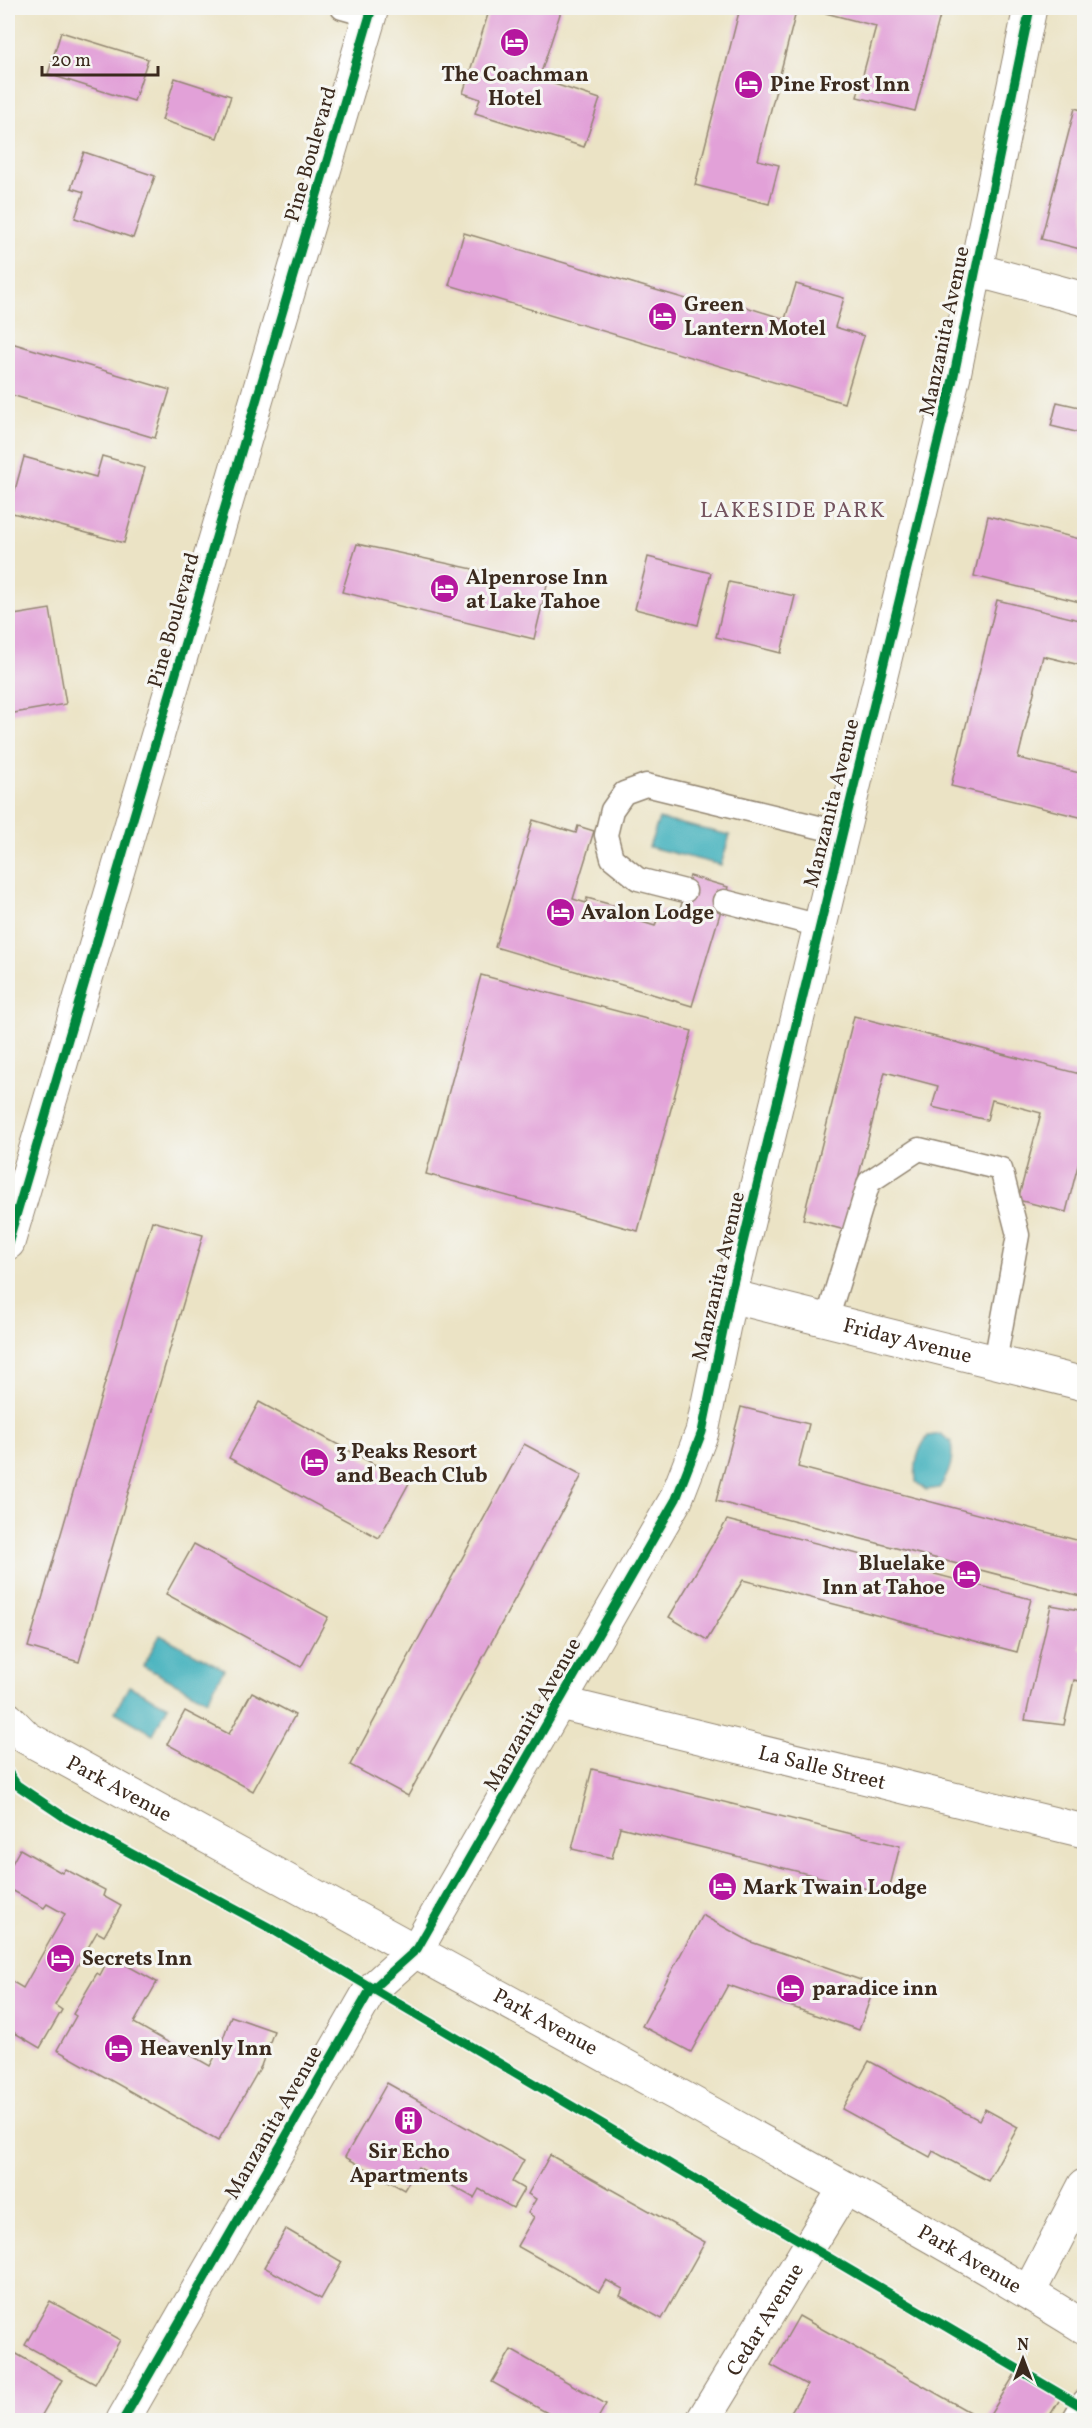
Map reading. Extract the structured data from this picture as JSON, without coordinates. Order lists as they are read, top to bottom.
{
  "streets": {
    "street": [
      "Pine Boulevard",
      "Manzanita Avenue",
      "Friday Avenue",
      "La Salle Street",
      "Park Avenue",
      "Cedar Avenue"
    ]
  },
  "crossings": [
    ["Manzanita Avenue", "Friday Avenue"],
    ["Manzanita Avenue", "La Salle Street"],
    ["Manzanita Avenue", "Park Avenue"],
    ["Park Avenue", "Cedar Avenue"]
  ],
  "districts": ["LAKESIDE PARK"],
  "places": {
    "hotel": [
      "The Coachman Hotel",
      "Pine Frost Inn",
      "Green Lantern Motel",
      "Alpenrose Inn at Lake Tahoe",
      "Avalon Lodge",
      "3 Peaks Resort and Beach Club",
      "Bluelake Inn at Tahoe",
      "Mark Twain Lodge",
      "Secrets Inn",
      "paradice inn",
      "Heavenly Inn"
    ],
    "building": ["Sir Echo Apartments"]
  },
  "scale_bar": "20 m",
  "north": "top"
}
